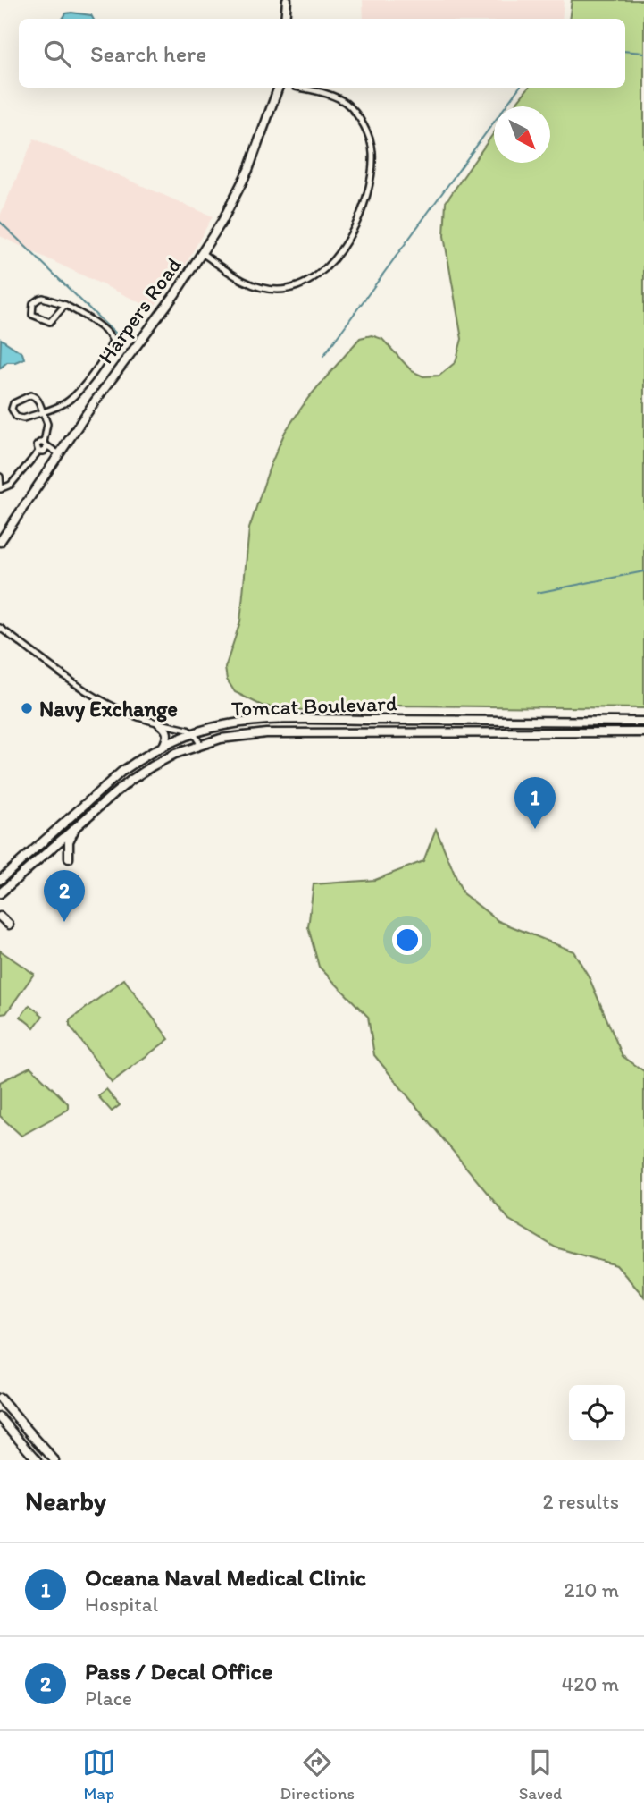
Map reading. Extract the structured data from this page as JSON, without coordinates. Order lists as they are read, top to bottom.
{
  "streets": {
    "main road": ["Harpers Road", "Tomcat Boulevard"]
  },
  "places": ["Navy Exchange"],
  "north": "bottom right",
  "page": {
    "search": "Search here",
    "pins": ["1", "2"],
    "heading": ["Nearby", "2 results"],
    "list": [
      {
        "mark": "1",
        "name": "Oceana Naval Medical Clinic",
        "note": "Hospital",
        "value": "210 m"
      },
      {
        "mark": "2",
        "name": "Pass / Decal Office",
        "note": "Place",
        "value": "420 m"
      }
    ],
    "nav": ["Map", "Directions", "Saved"]
  }
}
